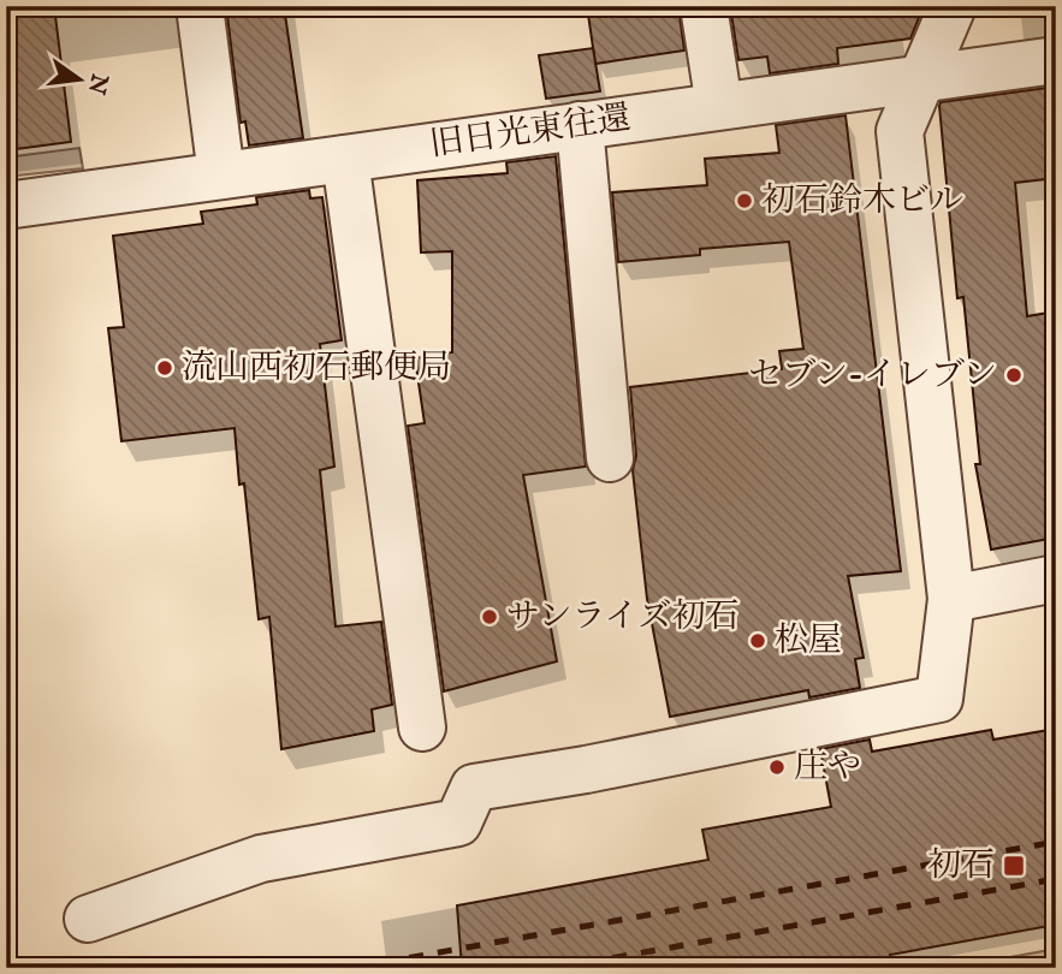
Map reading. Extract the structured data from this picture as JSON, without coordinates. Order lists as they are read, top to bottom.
{
  "streets": {
    "street": ["旧日光東往還"]
  },
  "places": {
    "other": [
      "初石鈴木ビル",
      "流山西初石郵便局",
      "セブン-イレブン",
      "サンライズ初石",
      "松屋",
      "庄や"
    ],
    "transit": ["初石"]
  },
  "north": "right"
}
